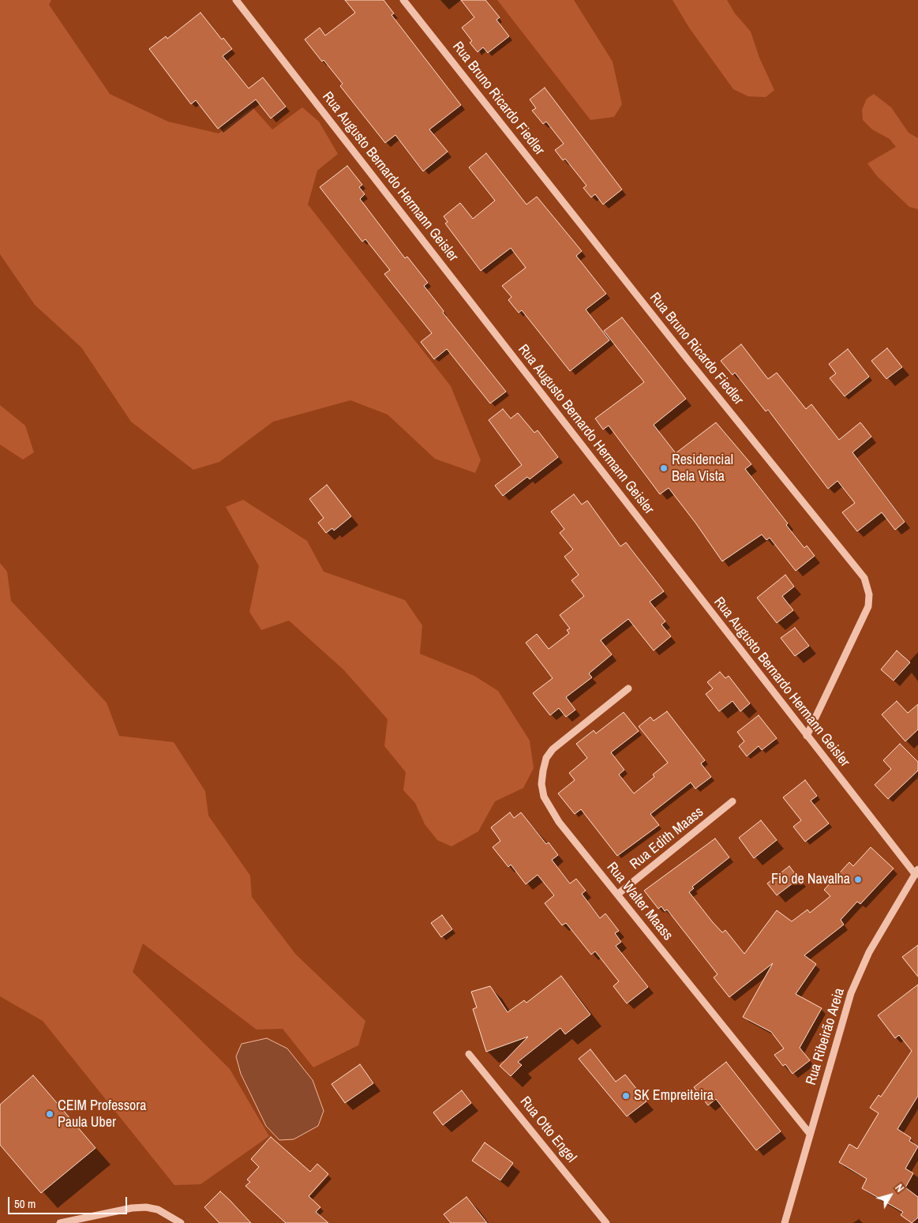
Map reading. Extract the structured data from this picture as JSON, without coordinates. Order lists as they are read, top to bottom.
{
  "streets": {
    "street": [
      "Rua Bruno Ricardo Fiedler",
      "Rua Augusto Bernardo Hermann Geisler",
      "Rua Edith Maass",
      "Rua Walter Maass",
      "Rua Ribeirão Areia",
      "Rua Otto Engel"
    ]
  },
  "crossings": [
    ["Rua Bruno Ricardo Fiedler", "Rua Augusto Bernardo Hermann Geisler"],
    ["Rua Augusto Bernardo Hermann Geisler", "Rua Ribeirão Areia"],
    ["Rua Edith Maass", "Rua Walter Maass"],
    ["Rua Walter Maass", "Rua Ribeirão Areia"]
  ],
  "places": [
    "Residencial Bela Vista",
    "Fio de Navalha",
    "SK Empreiteira",
    "CEIM Professora Paula Uber"
  ],
  "scale_bar": "50 m",
  "north": "top right"
}
